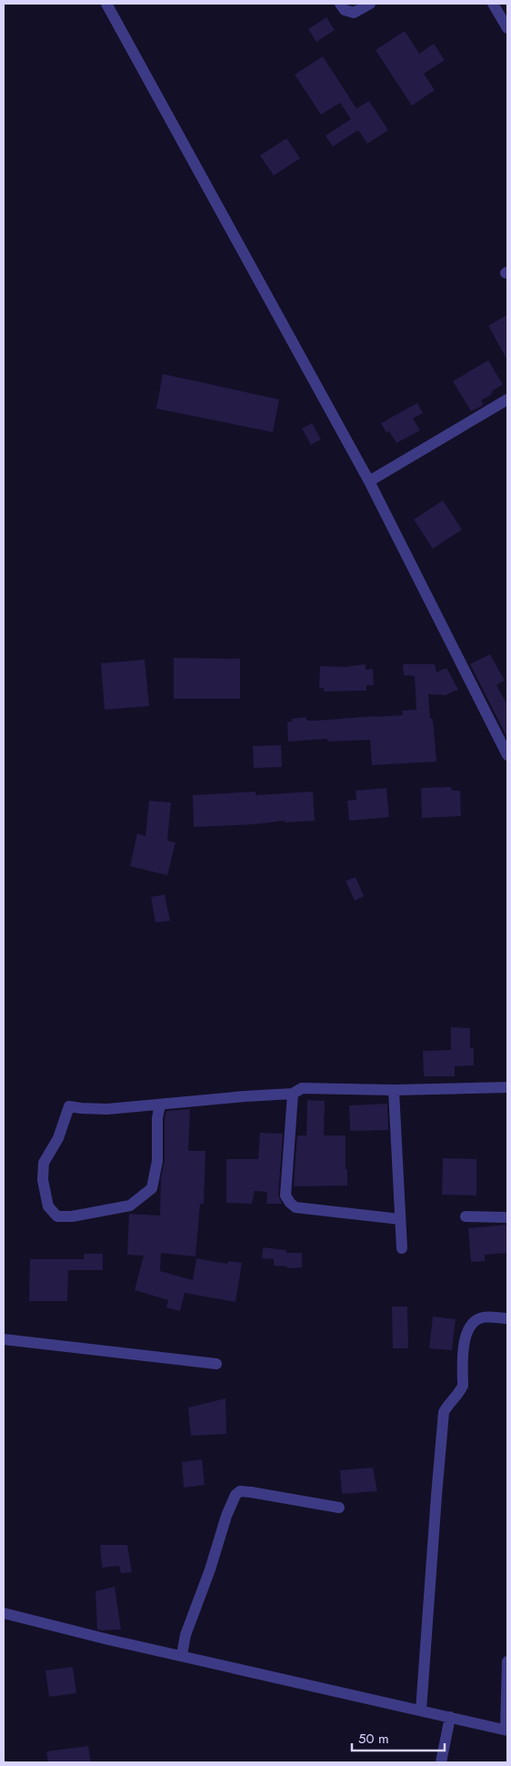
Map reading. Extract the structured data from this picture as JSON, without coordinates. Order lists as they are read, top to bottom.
{
  "scale_bar": "50 m"
}
